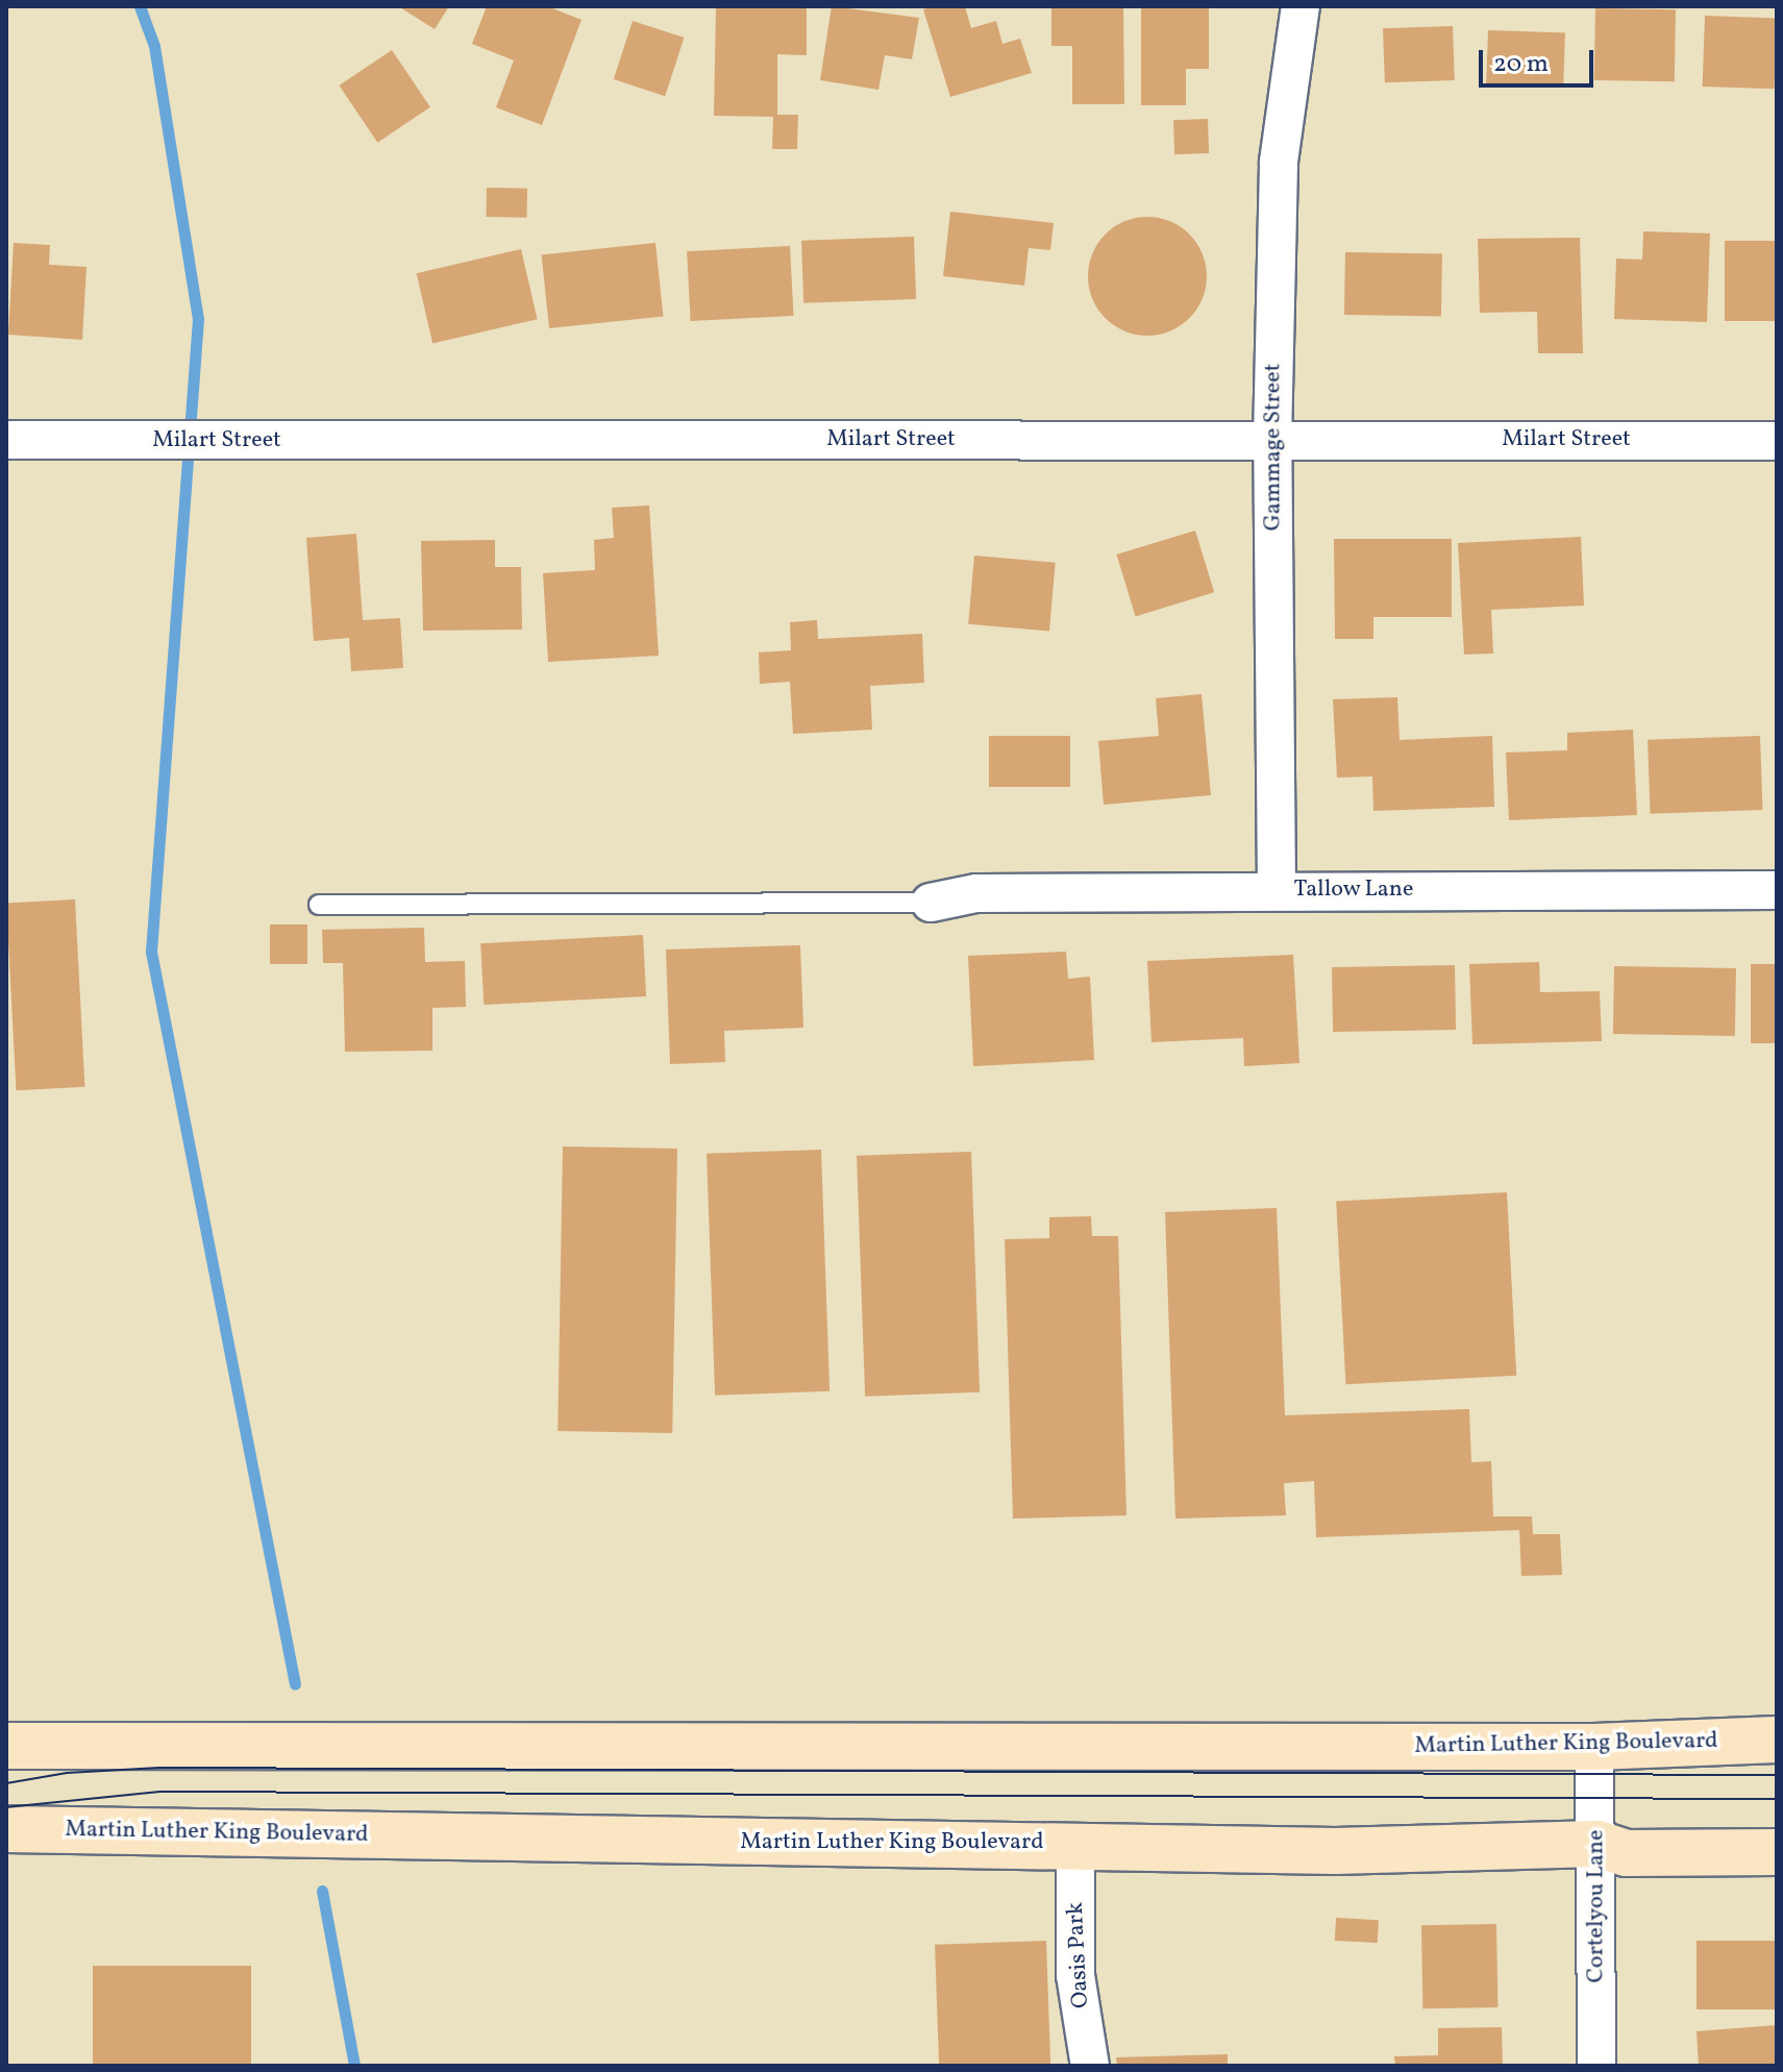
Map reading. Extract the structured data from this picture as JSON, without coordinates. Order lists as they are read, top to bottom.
{
  "streets": {
    "main road": ["Martin Luther King Boulevard"],
    "street": [
      "Milart Street",
      "Gammage Street",
      "Tallow Lane",
      "Cortelyou Lane",
      "Oasis Park"
    ]
  },
  "crossings": [
    ["Milart Street", "Gammage Street"],
    ["Gammage Street", "Tallow Lane"],
    ["Martin Luther King Boulevard", "Cortelyou Lane"],
    ["Martin Luther King Boulevard", "Oasis Park"]
  ],
  "scale_bar": "20 m"
}
